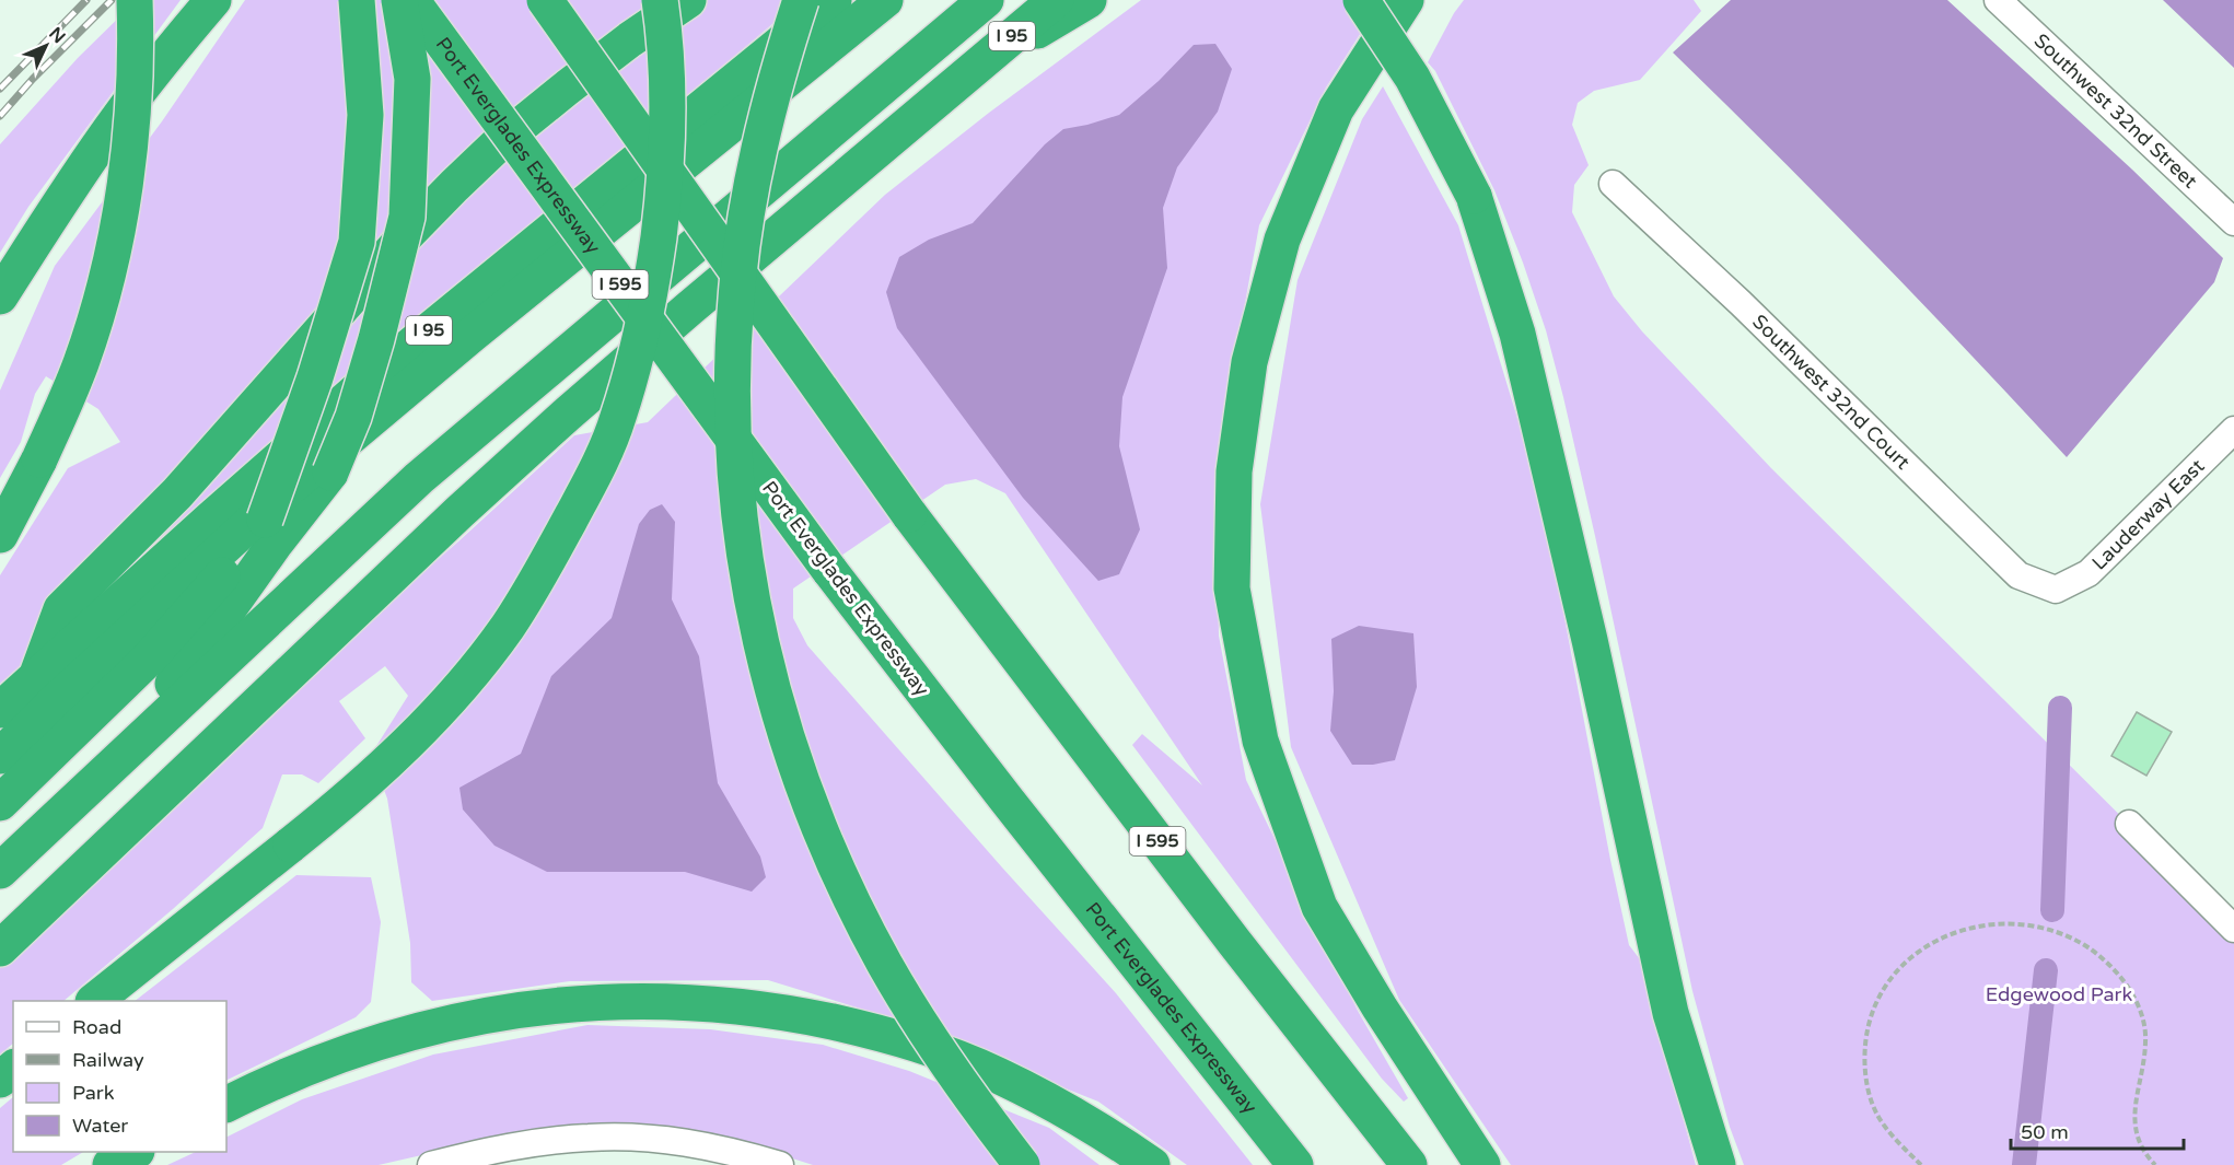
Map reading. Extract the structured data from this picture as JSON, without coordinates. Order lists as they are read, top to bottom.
{
  "streets": {
    "highway": ["I 95", "Port Everglades Expressway", "I 595"],
    "street": ["Southwest 32nd Street", "Southwest 32nd Court", "Lauderway East"]
  },
  "crossings": [
    ["Southwest 32nd Court", "Lauderway East"]
  ],
  "parks": ["Edgewood Park"],
  "legend": [
    "Road",
    "Railway",
    "Park",
    "Water"
  ],
  "scale_bar": "50 m",
  "north": "top right"
}
